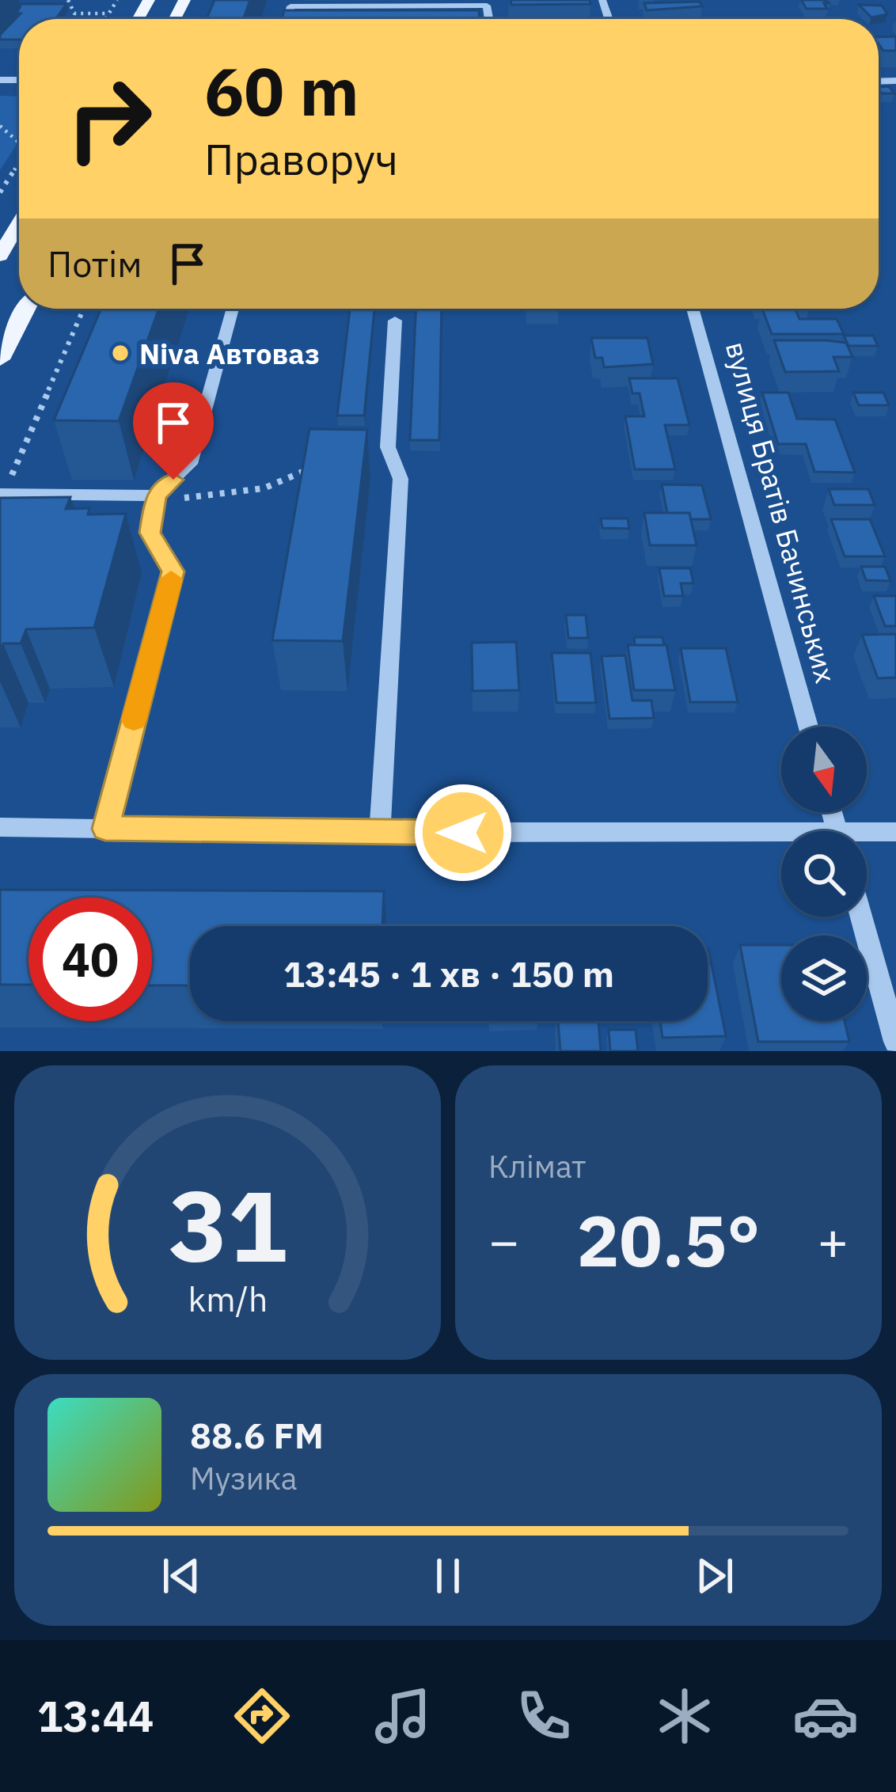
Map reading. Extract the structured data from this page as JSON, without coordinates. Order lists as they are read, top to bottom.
{
  "streets": {
    "street": ["вулиця Братів Бачинських"]
  },
  "places": ["Niva Автоваз"],
  "north": "bottom",
  "page": {
    "turn": ["60 m", "Праворуч"],
    "then": "Потім",
    "limit": "40",
    "trip": "13:45 · 1 хв · 150 m",
    "tile": "Клімат",
    "heat": ["−", "20.5°", "+"],
    "song": ["88.6 FM", "Музика"],
    "tabs": "13:44",
    "gauge": ["31", "km/h"]
  }
}
